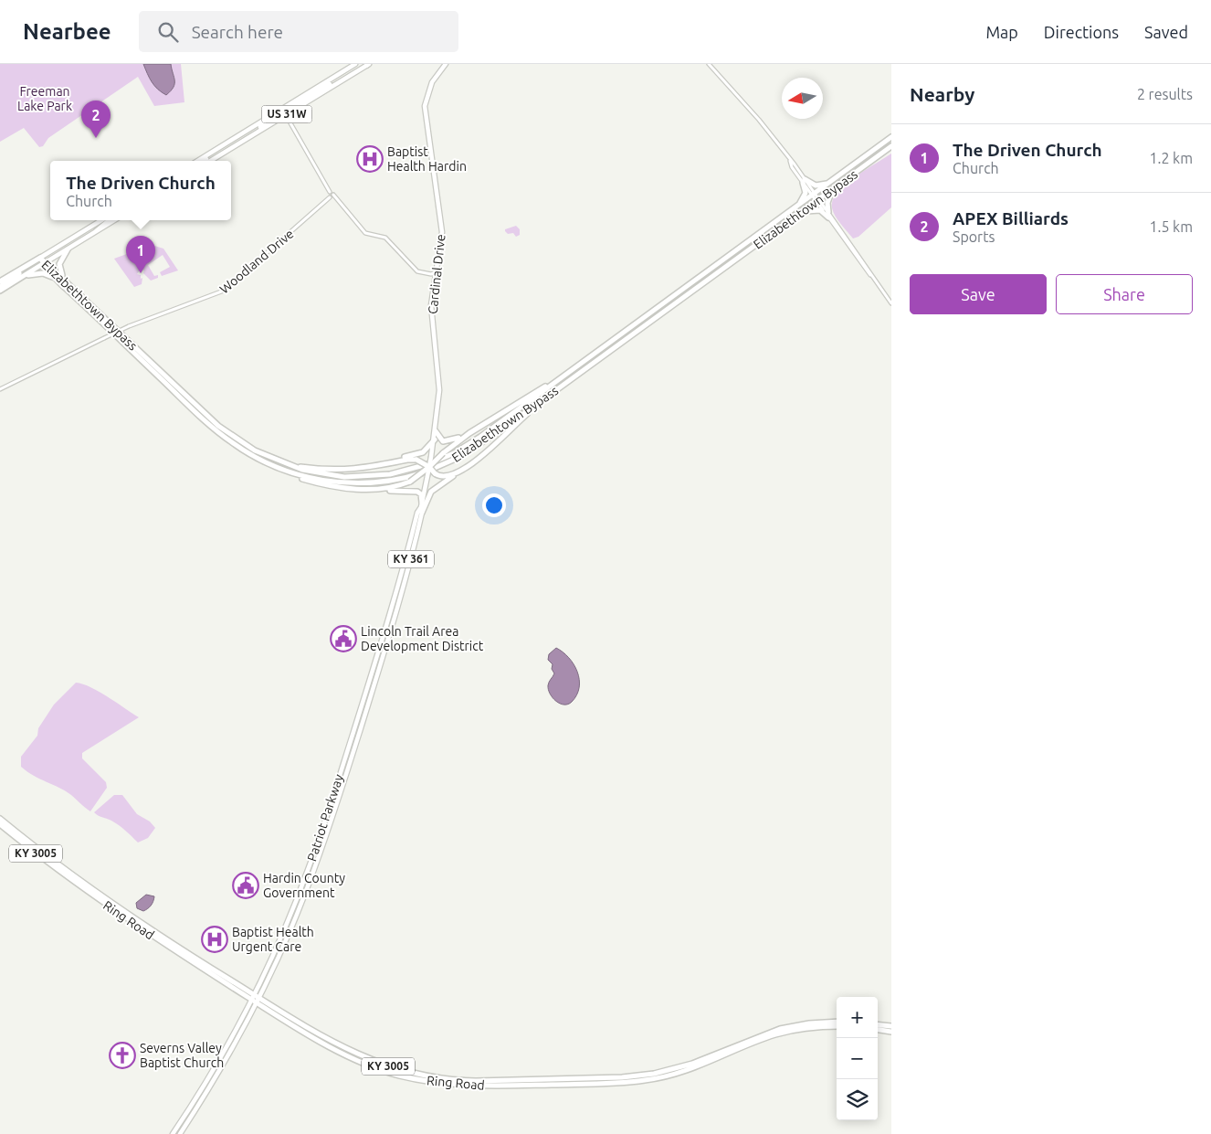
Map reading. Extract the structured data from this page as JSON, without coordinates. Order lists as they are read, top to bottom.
{
  "streets": {
    "highway": ["Elizabethtown Bypass", "KY 3005", "Ring Road"],
    "main road": [
      "US 31W",
      "Cardinal Drive",
      "KY 361",
      "Patriot Parkway"
    ],
    "street": ["Woodland Drive"]
  },
  "crossings": [
    ["Cardinal Drive", "Patriot Parkway"],
    ["Patriot Parkway", "Ring Road"]
  ],
  "parks": ["Freeman Lake Park"],
  "places": {
    "hospital": ["Baptist Health Hardin", "Baptist Health Urgent Care"],
    "public building": ["Lincoln Trail Area Development District", "Hardin County Government"],
    "church": ["Severns Valley Baptist Church"]
  },
  "north": "left",
  "page": {
    "header": "Nearbee",
    "search": "Search here",
    "nav": ["Map", "Directions", "Saved"],
    "heading": ["Nearby", "2 results"],
    "pins": ["2", "1"],
    "list": [
      {
        "mark": "1",
        "name": "The Driven Church",
        "note": "Church",
        "value": "1.2 km"
      },
      {
        "mark": "2",
        "name": "APEX Billiards",
        "note": "Sports",
        "value": "1.5 km"
      }
    ],
    "popup": ["The Driven Church", "Church"],
    "buttons": ["Save", "Share"],
    "map_buttons": ["+", "−"]
  }
}
